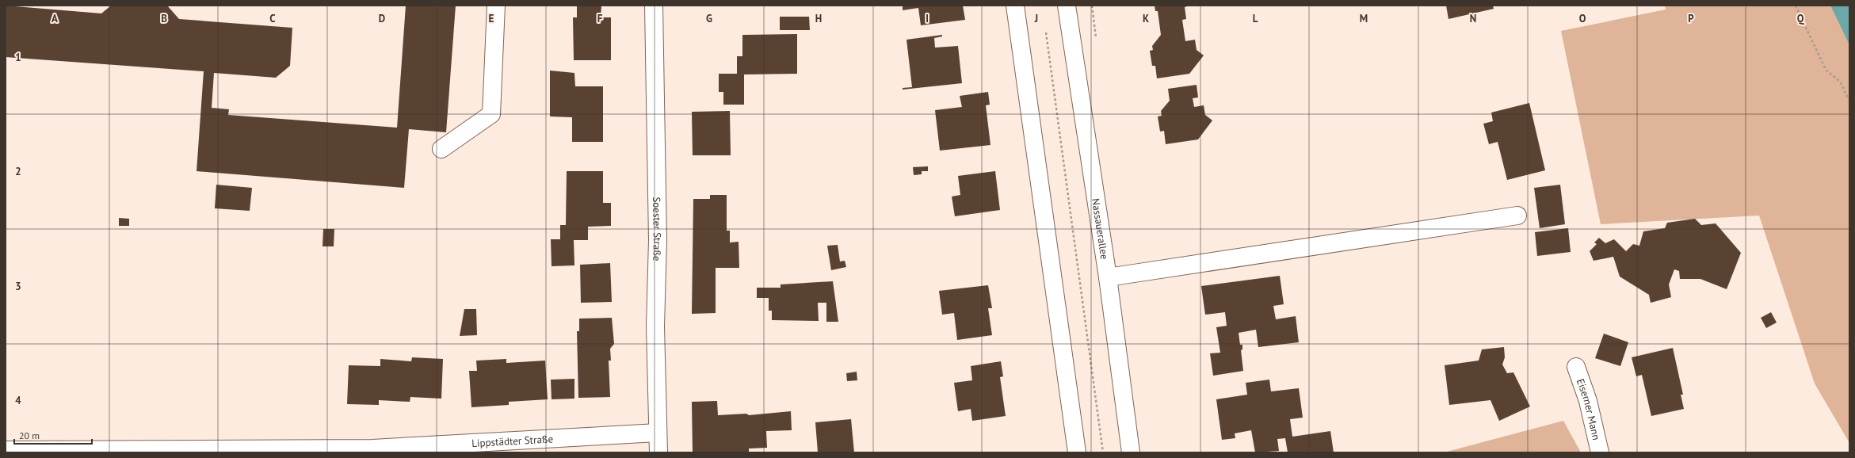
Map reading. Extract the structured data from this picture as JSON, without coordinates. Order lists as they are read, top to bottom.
{
  "streets": {
    "street": [
      "Soester Straße",
      "Nassauerallee",
      "Eiserner Mann",
      "Lippstädter Straße"
    ]
  },
  "crossings": [
    ["Soester Straße", "Lippstädter Straße"]
  ],
  "scale_bar": "20 m",
  "grid": {
    "columns": [
      "A",
      "B",
      "C",
      "D",
      "E",
      "F",
      "G",
      "H",
      "I",
      "J",
      "K",
      "L",
      "M",
      "N",
      "O",
      "P",
      "Q"
    ],
    "rows": [
      "1",
      "2",
      "3",
      "4"
    ]
  }
}
